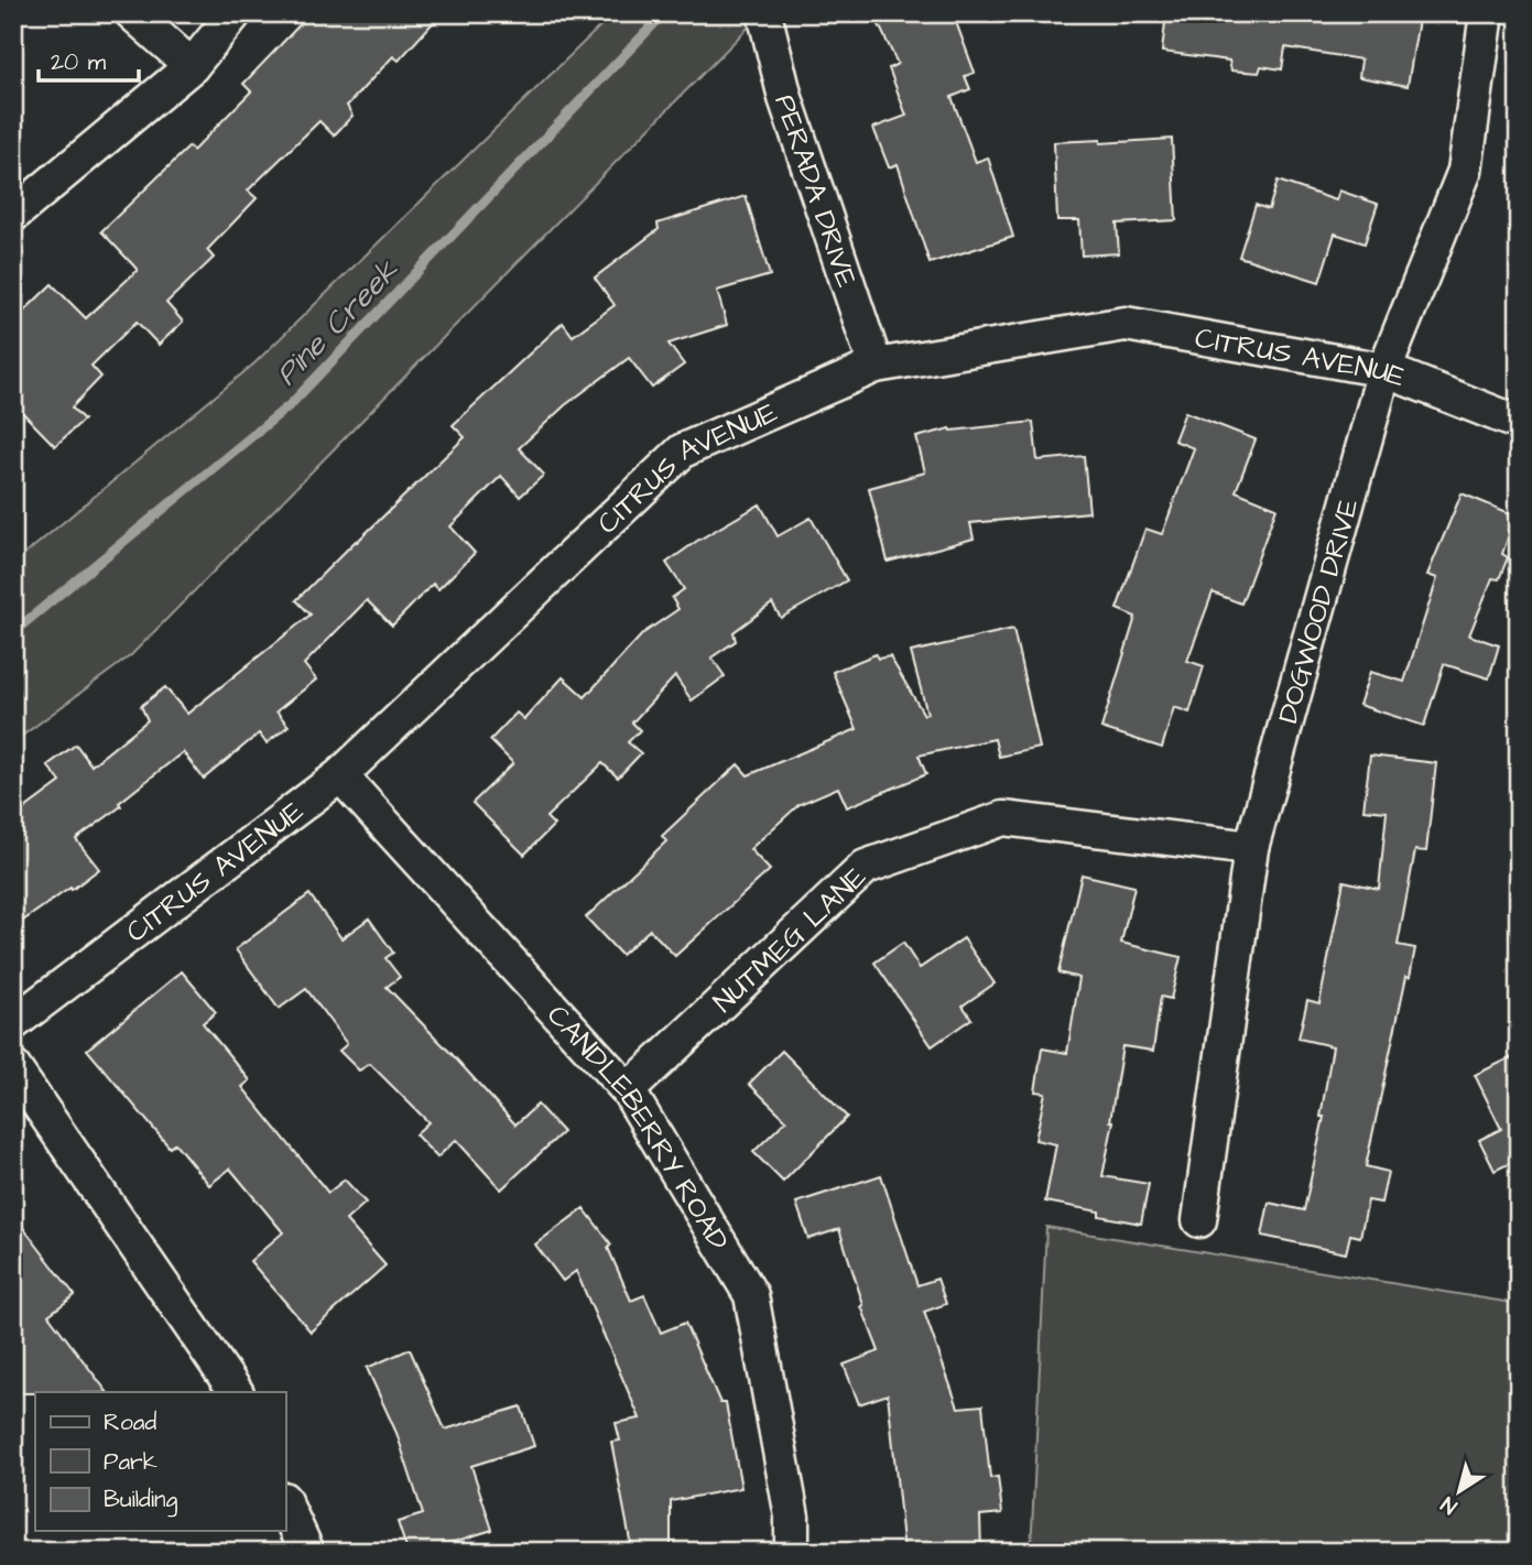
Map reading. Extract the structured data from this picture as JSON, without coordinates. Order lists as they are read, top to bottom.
{
  "streets": {
    "street": [
      "PERADA DRIVE",
      "CITRUS AVENUE",
      "DOGWOOD DRIVE",
      "NUTMEG LANE",
      "CANDLEBERRY ROAD"
    ]
  },
  "crossings": [
    ["PERADA DRIVE", "CITRUS AVENUE"],
    ["CITRUS AVENUE", "DOGWOOD DRIVE"],
    ["CITRUS AVENUE", "CANDLEBERRY ROAD"],
    ["DOGWOOD DRIVE", "NUTMEG LANE"],
    ["NUTMEG LANE", "CANDLEBERRY ROAD"]
  ],
  "water": ["Pine Creek"],
  "legend": ["Road", "Park", "Building"],
  "scale_bar": "20 m",
  "north": "bottom left"
}
